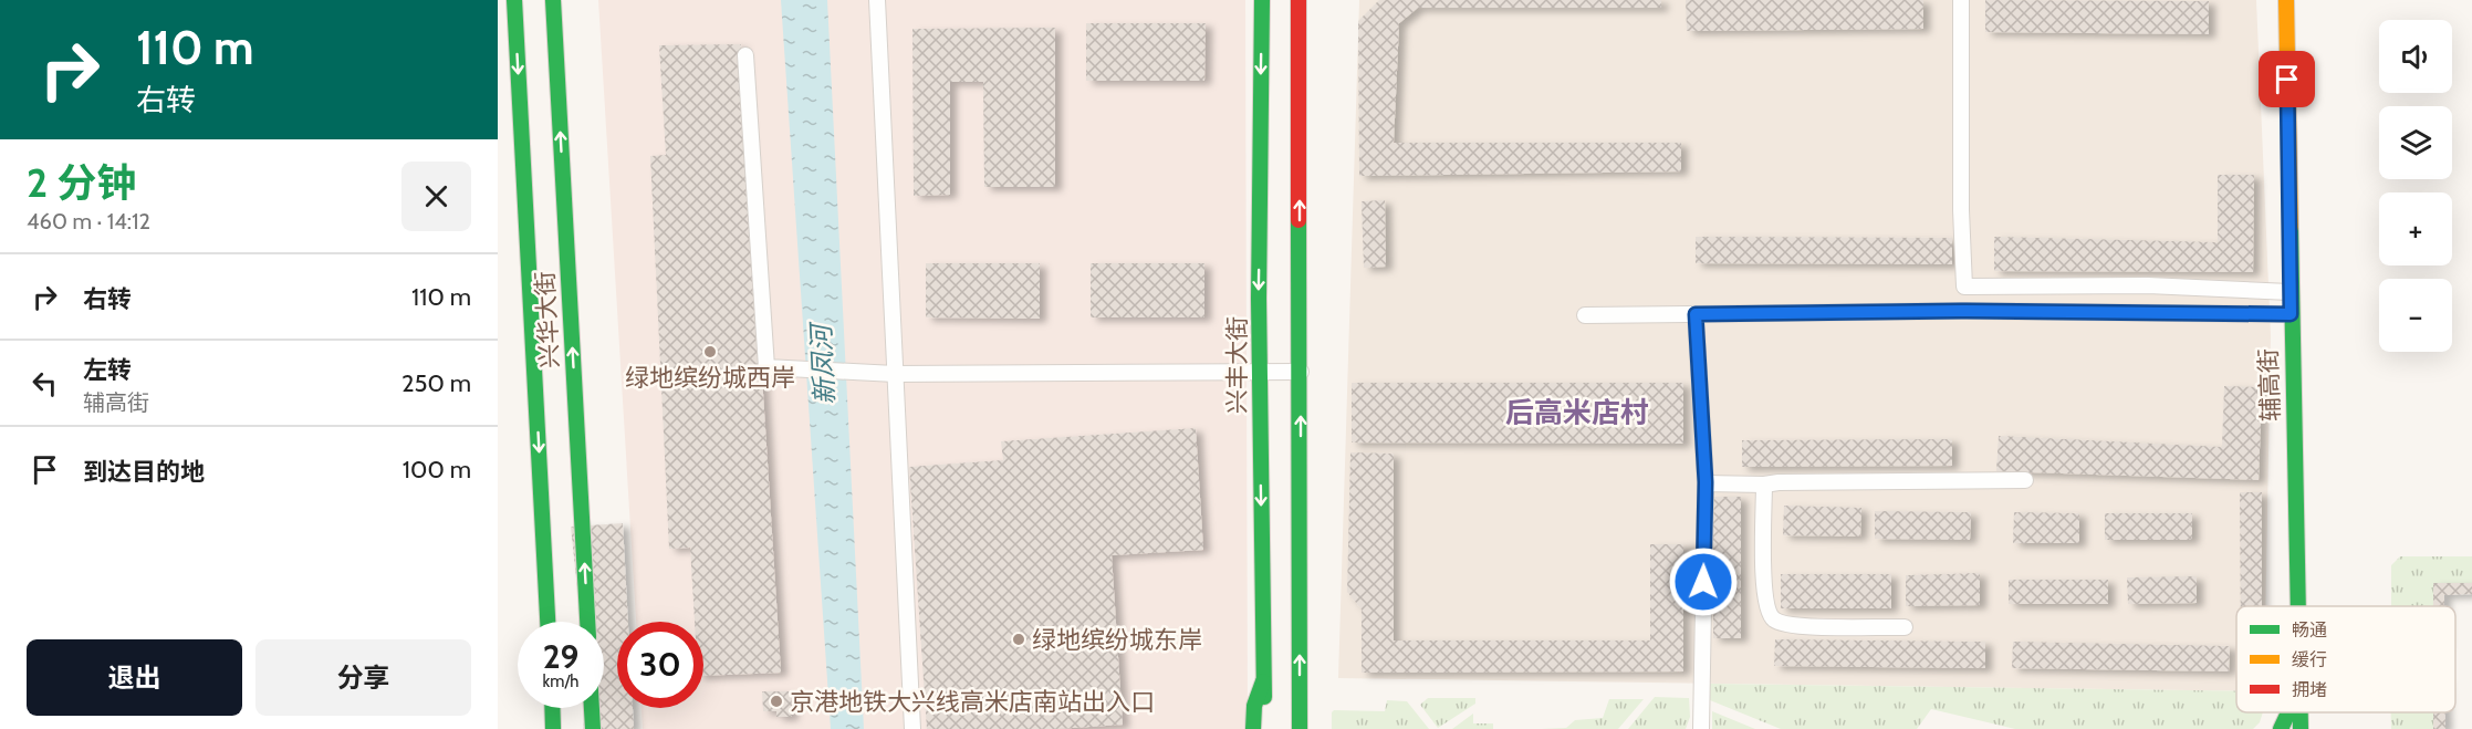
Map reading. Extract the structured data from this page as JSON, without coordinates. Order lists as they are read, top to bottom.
{
  "streets": {
    "main road": ["兴华大街", "兴丰大街", "辅高街"]
  },
  "districts": ["后高米店村"],
  "water": ["新凤河"],
  "places": ["绿地缤纷城西岸", "绿地缤纷城东岸", "京港地铁大兴线高米店南站出入口"],
  "legend": ["畅通", "缓行", "拥堵"],
  "page": {
    "turn": ["110 m", "右转"],
    "map_buttons": ["+", "−"],
    "heading": ["2 分钟", "460 m · 14:12"],
    "list": [
      {
        "name": "右转",
        "value": "110 m"
      },
      {
        "name": "左转",
        "note": "辅高街",
        "value": "250 m"
      },
      {
        "name": "到达目的地",
        "value": "100 m"
      }
    ],
    "speed": "29 km/h",
    "limit": "30",
    "buttons": ["退出", "分享"]
  }
}
